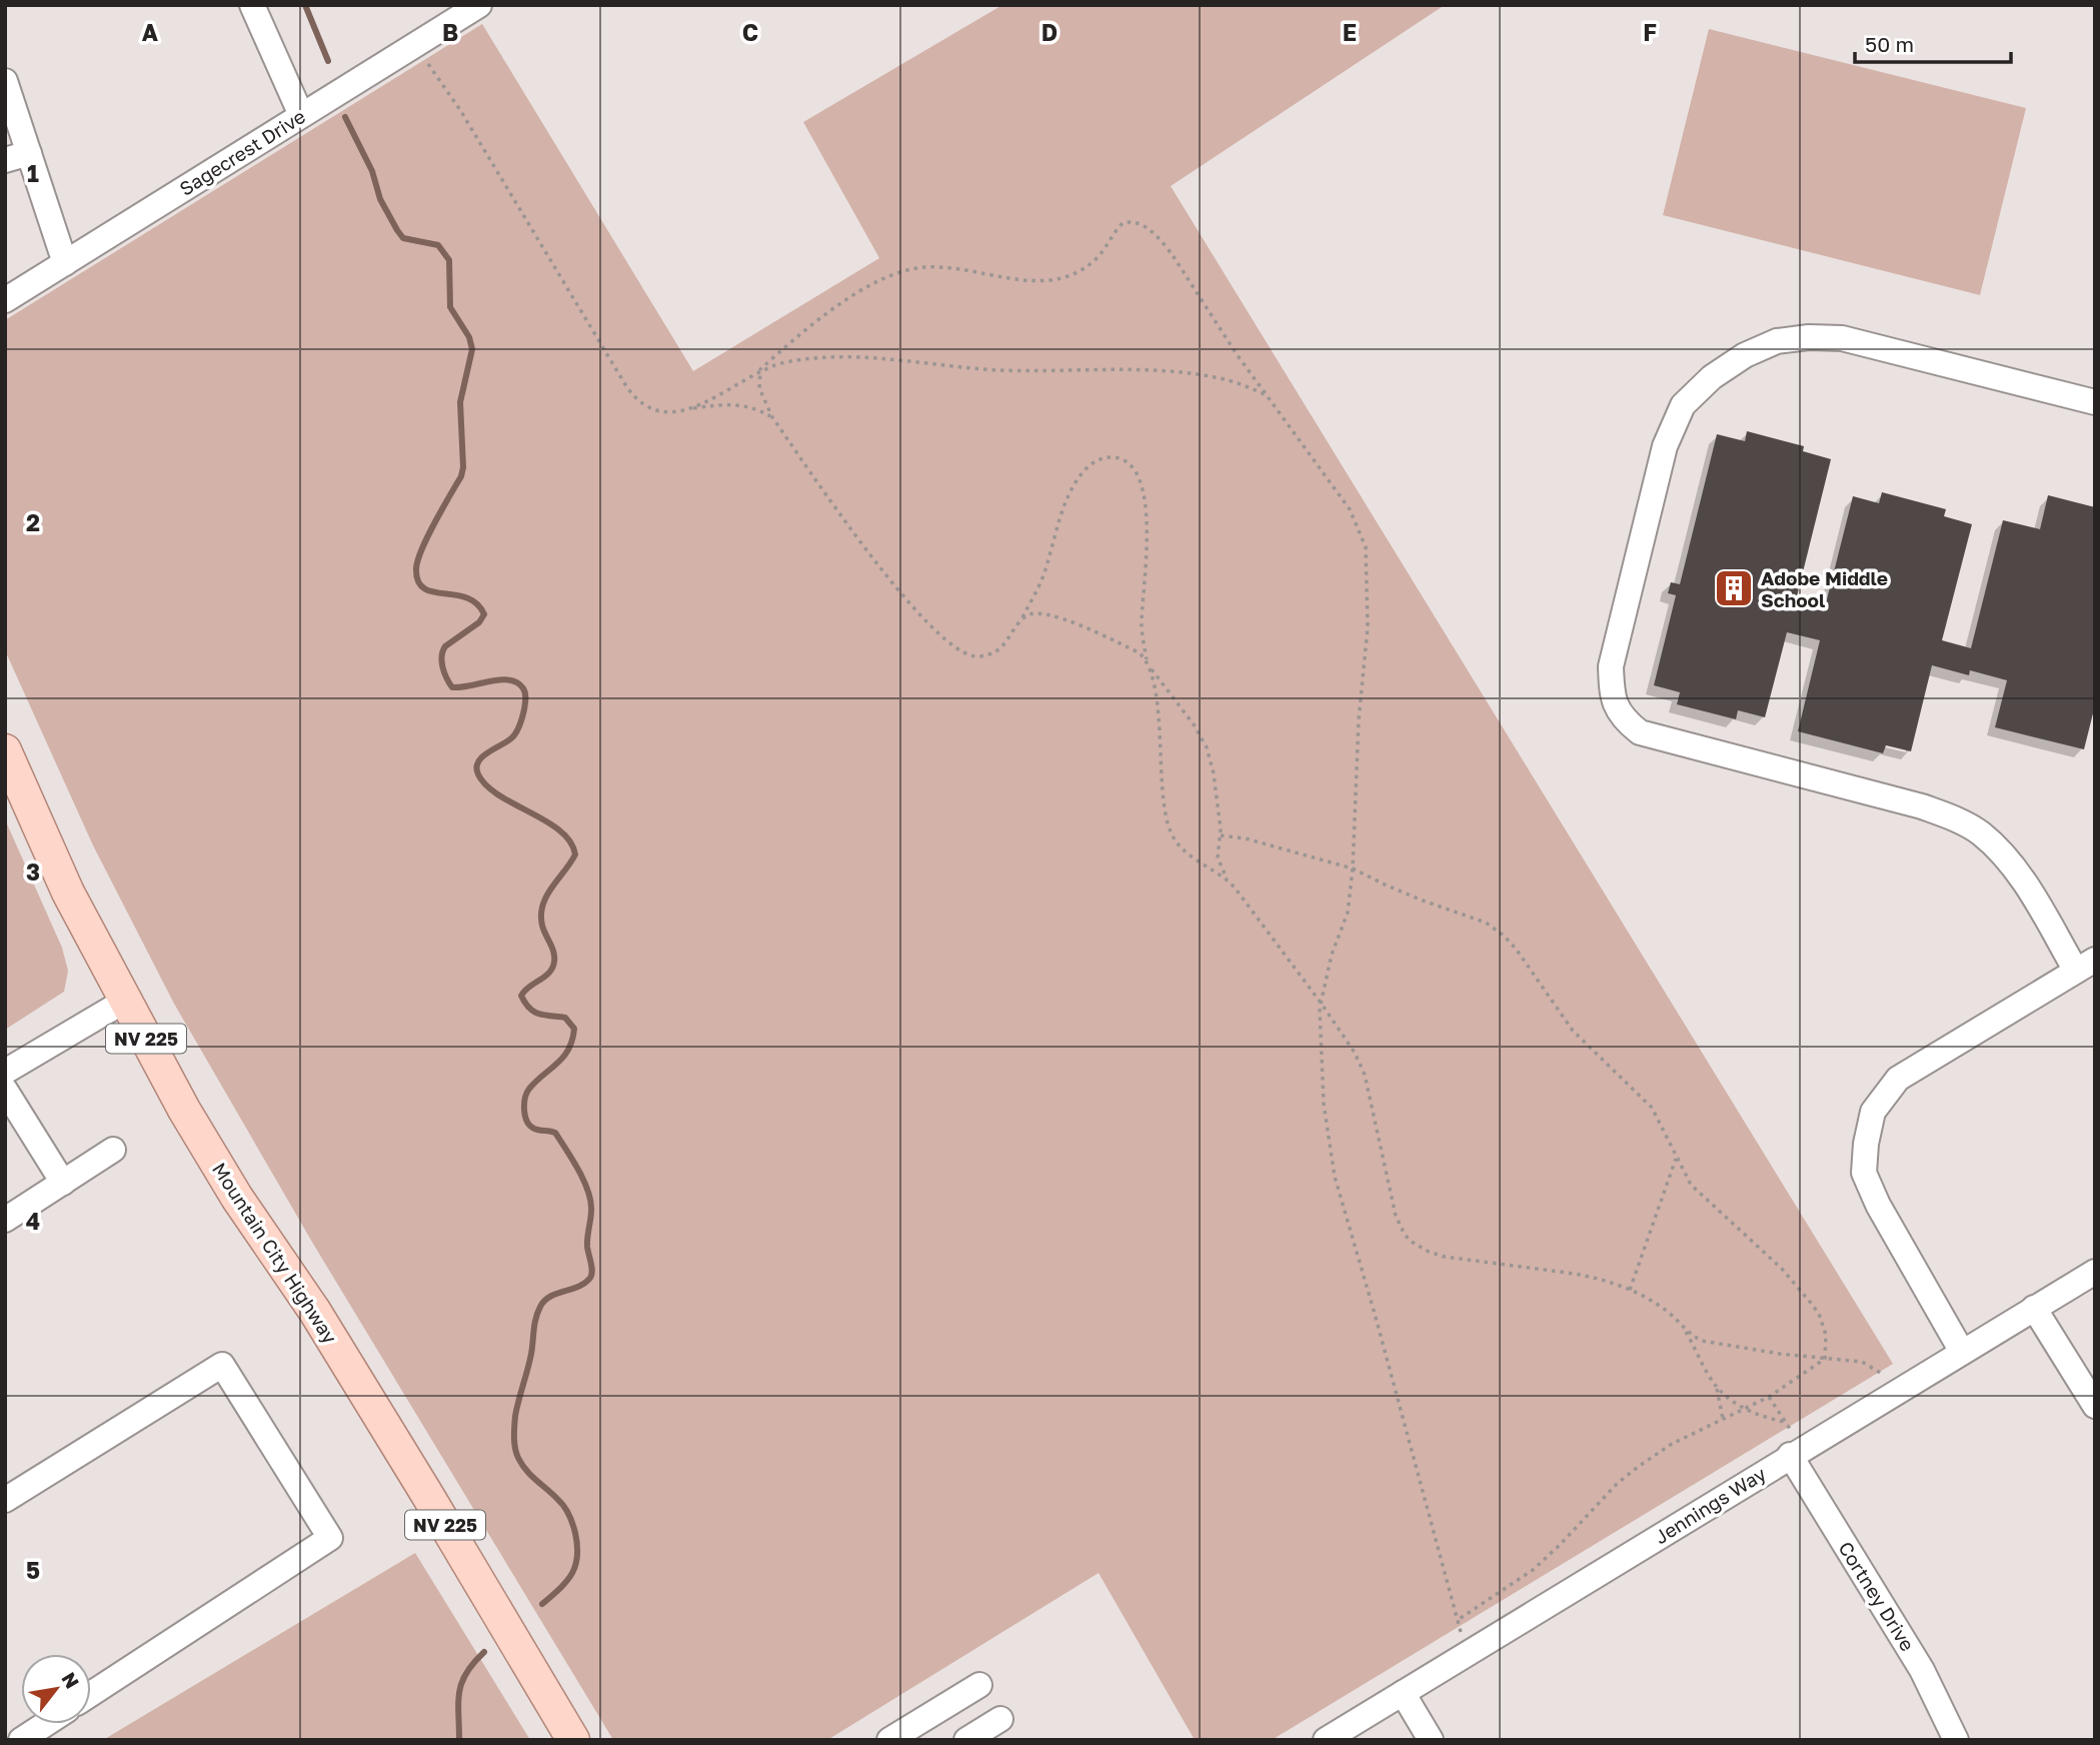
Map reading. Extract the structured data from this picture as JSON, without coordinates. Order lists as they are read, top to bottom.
{
  "streets": {
    "main road": ["NV 225", "Mountain City Highway"],
    "street": ["Sagecrest Drive", "Jennings Way", "Cortney Drive"]
  },
  "crossings": [
    ["Jennings Way", "Cortney Drive"]
  ],
  "places": {
    "building": ["Adobe Middle School"]
  },
  "scale_bar": "50 m",
  "north": "top right",
  "grid": {
    "columns": [
      "A",
      "B",
      "C",
      "D",
      "E",
      "F"
    ],
    "rows": [
      "1",
      "2",
      "3",
      "4",
      "5"
    ]
  }
}
